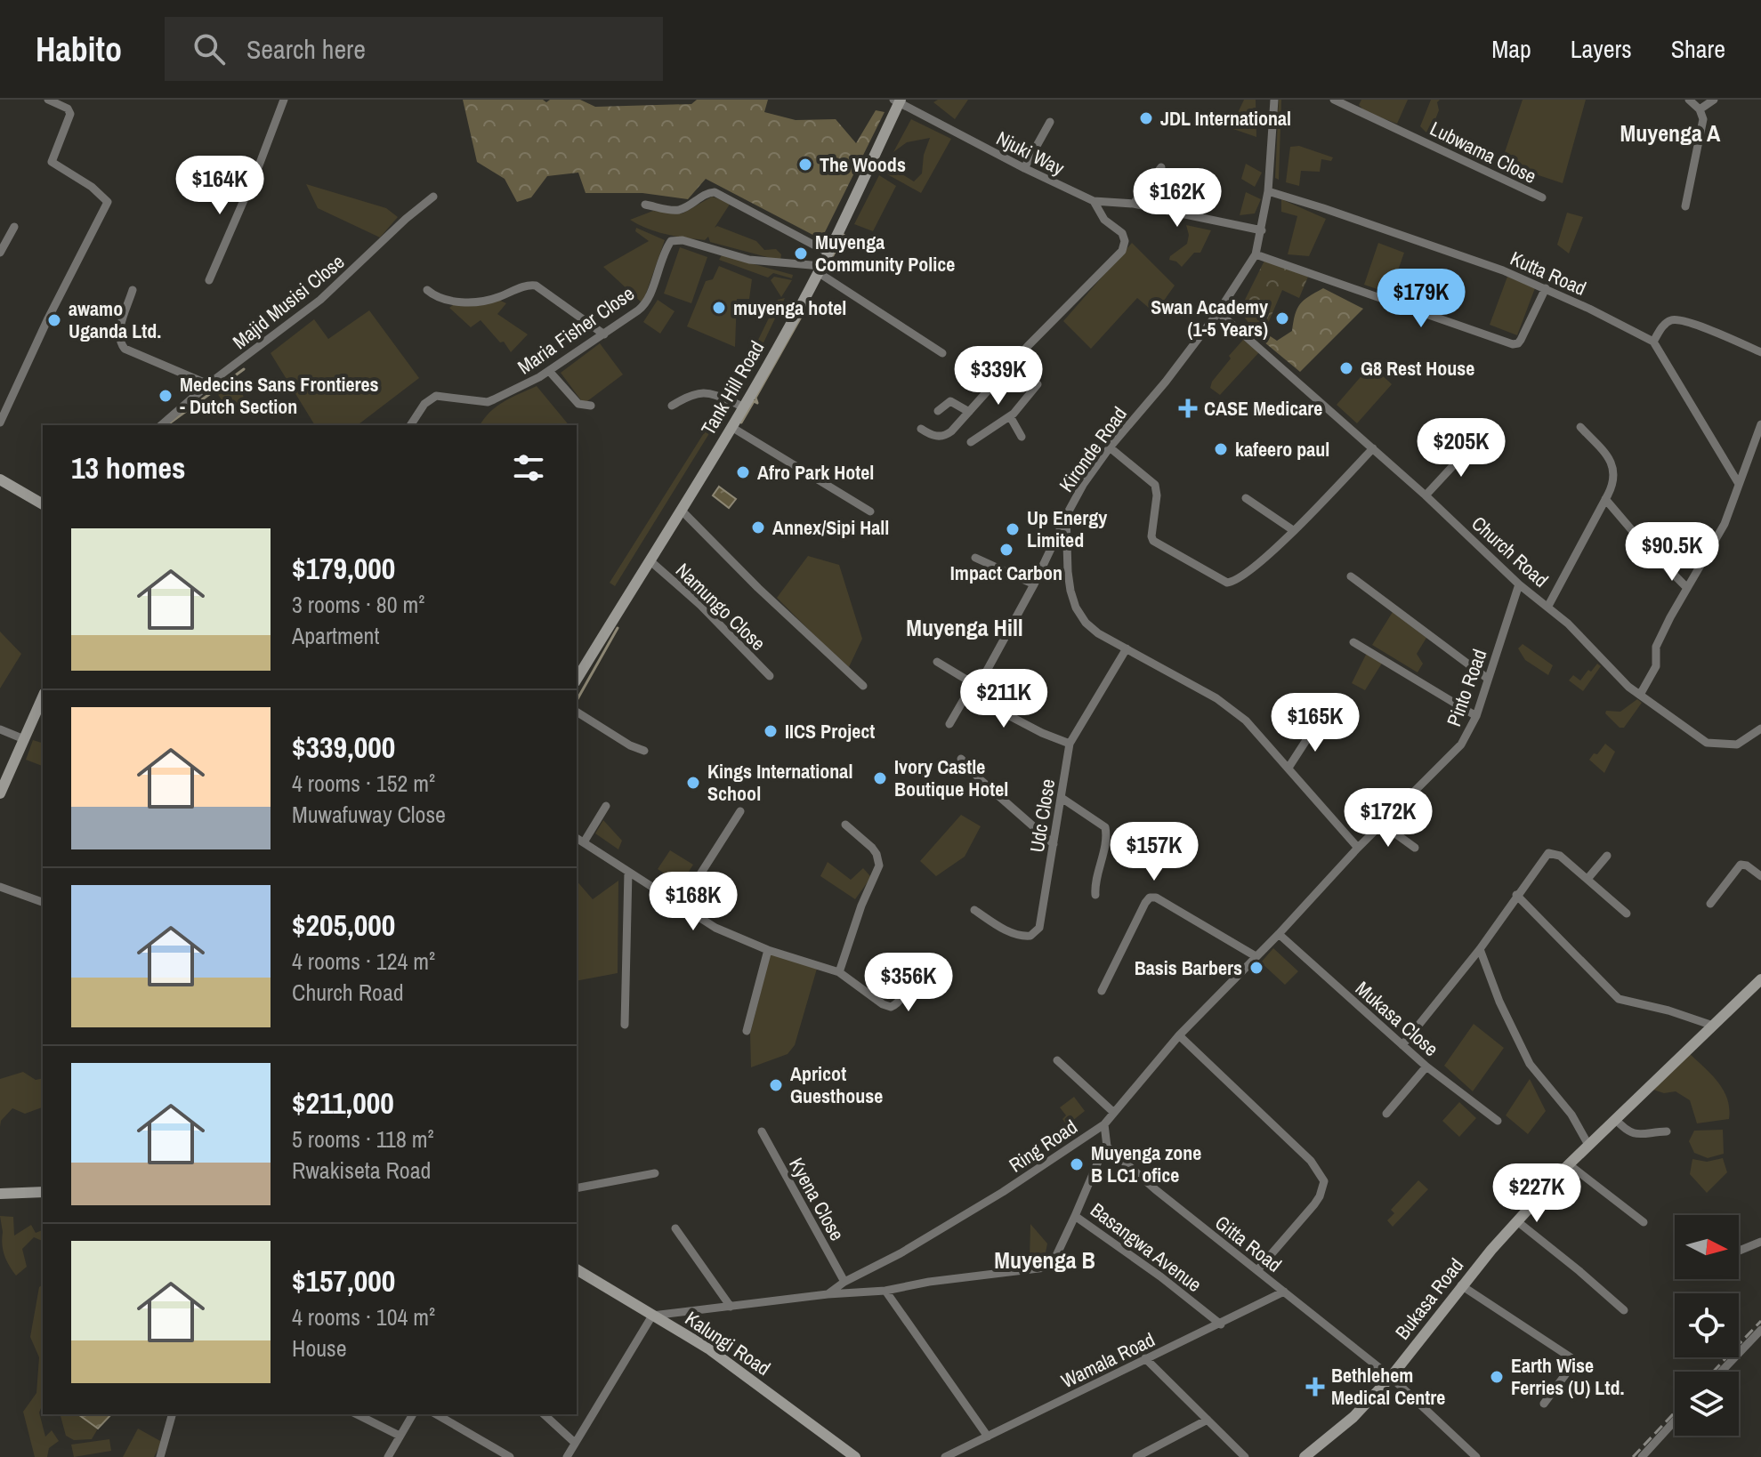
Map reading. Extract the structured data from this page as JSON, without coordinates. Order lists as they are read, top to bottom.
{
  "streets": {
    "street": [
      "Lubwama Close",
      "Njuki Way",
      "Kutta Road",
      "Majid Musisi Close",
      "Maria Fisher Close",
      "Tank Hill Road",
      "Kironde Road",
      "Church Road",
      "Namungo Close",
      "Pinto Road",
      "Udc Close",
      "Mukasa Close",
      "Ring Road",
      "Kyena Close",
      "Gitta Road",
      "Basangwa Avenue",
      "Bukasa Road",
      "Kalungi Road",
      "Wamala Road"
    ]
  },
  "crossings": [
    ["Njuki Way", "Tank Hill Road"],
    ["Kutta Road", "Kironde Road"],
    ["Maria Fisher Close", "Tank Hill Road"],
    ["Tank Hill Road", "Namungo Close"],
    ["Kironde Road", "Church Road"],
    ["Kironde Road", "Pinto Road"],
    ["Kironde Road", "Udc Close"],
    ["Kironde Road", "Ring Road"],
    ["Church Road", "Pinto Road"],
    ["Pinto Road", "Ring Road"],
    ["Mukasa Close", "Ring Road"],
    ["Ring Road", "Kyena Close"],
    ["Ring Road", "Kalungi Road"],
    ["Gitta Road", "Basangwa Avenue"],
    ["Gitta Road", "Bukasa Road"],
    ["Gitta Road", "Wamala Road"],
    ["Basangwa Avenue", "Wamala Road"]
  ],
  "districts": ["Muyenga A", "Muyenga Hill", "Muyenga B"],
  "places": {
    "other": [
      "JDL International",
      "The Woods",
      "Muyenga Community Police",
      "muyenga hotel",
      "Swan Academy (1-5 Years)",
      "awamo Uganda Ltd.",
      "G8 Rest House",
      "Medecins Sans Frontieres - Dutch Section",
      "kafeero paul",
      "Afro Park Hotel",
      "Annex/Sipi Hall",
      "Up Energy Limited",
      "Impact Carbon",
      "IICS Project",
      "Ivory Castle Boutique Hotel",
      "Kings International School",
      "Basis Barbers",
      "Apricot Guesthouse",
      "Muyenga zone B LC1 ofice",
      "Earth Wise Ferries (U) Ltd."
    ],
    "health": ["CASE Medicare", "Bethlehem Medical Centre"]
  },
  "north": "right",
  "page": {
    "header": "Habito",
    "search": "Search here",
    "nav": ["Map", "Layers", "Share"],
    "price": [
      "$164K",
      "$162K",
      "$179K",
      "$339K",
      "$205K",
      "$90.5K",
      "$211K",
      "$165K",
      "$172K",
      "$157K",
      "$168K",
      "$356K",
      "$227K"
    ],
    "heading": "13 homes",
    "list": [
      {
        "name": "$179,000",
        "note": "3 rooms · 80 m² · Apartment"
      },
      {
        "name": "$339,000",
        "note": "4 rooms · 152 m² · Muwafuway Close"
      },
      {
        "name": "$205,000",
        "note": "4 rooms · 124 m² · Church Road"
      },
      {
        "name": "$211,000",
        "note": "5 rooms · 118 m² · Rwakiseta Road"
      },
      {
        "name": "$157,000",
        "note": "4 rooms · 104 m² · House"
      }
    ]
  }
}
